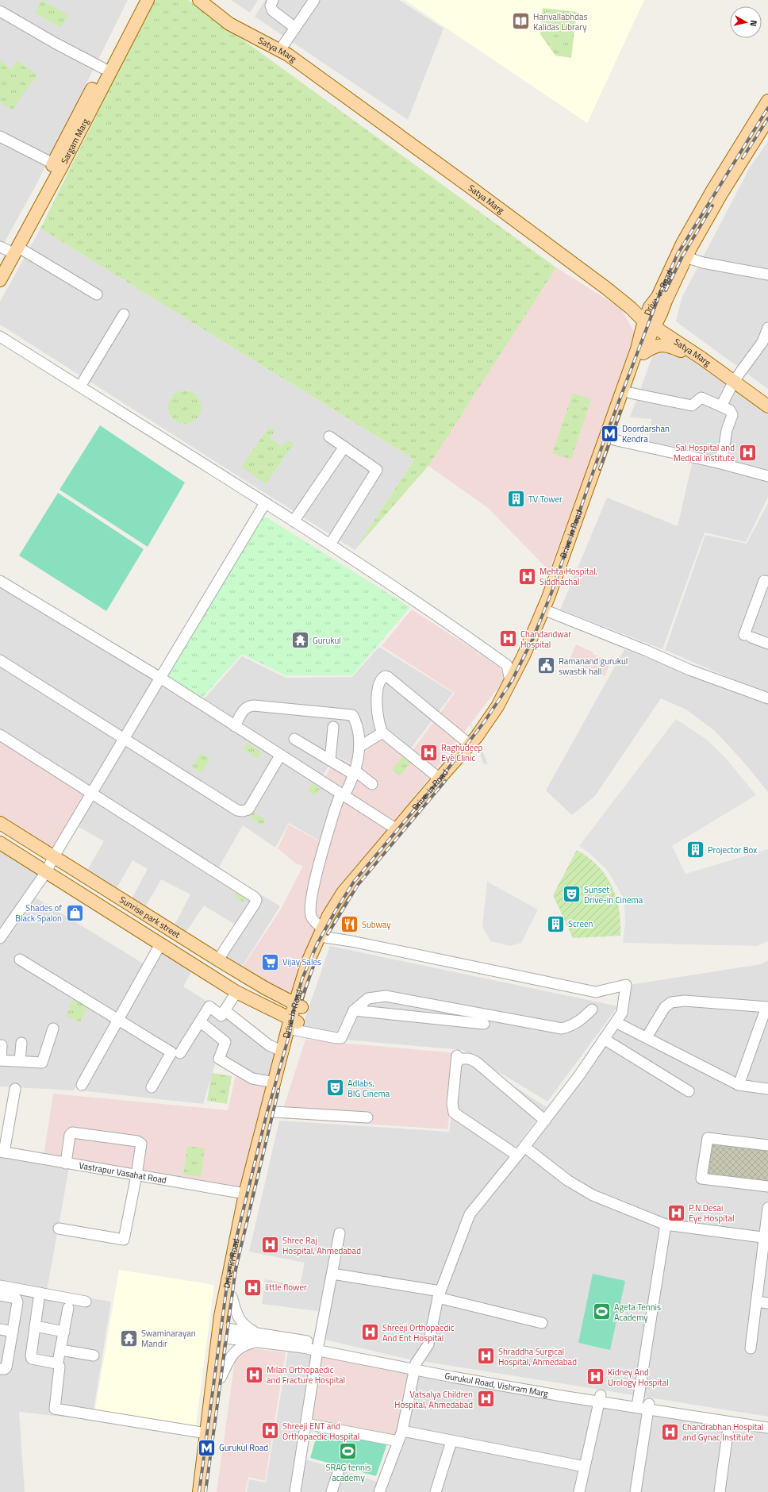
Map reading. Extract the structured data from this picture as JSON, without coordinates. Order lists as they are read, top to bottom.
{
  "streets": {
    "main road": [
      "Satya Marg",
      "Sargam Marg",
      "Drive-in Road",
      "Sunrise park street"
    ],
    "street": ["Vastrapur Vasahat Road", "Gurukul Road, Vishram Marg"]
  },
  "crossings": [
    ["Satya Marg", "Drive-in Road"],
    ["Drive-in Road", "Sunrise park street"],
    ["Drive-in Road", "Vastrapur Vasahat Road"],
    ["Drive-in Road", "Gurukul Road, Vishram Marg"]
  ],
  "places": {
    "library": ["Harivallabhdas Kalidas Library"],
    "metro station": ["Doordarshan Kendra", "Gurukul Road"],
    "hospital": [
      "Sal Hospital and Medical Institute",
      "Mehta Hospital, Siddhachal",
      "Chandandwar Hospital",
      "Raghudeep Eye Clinic",
      "P.N.Desai Eye Hospital",
      "Shree Raj Hospital, Ahmedabad",
      "little flower",
      "Shreeji Orthopaedic And Ent Hospital",
      "Shraddha Surgical Hospital, Ahmedabad",
      "Milan Orthopaedic and Fracture Hospital",
      "Kidney And Urology Hospital",
      "Vatsalya Children Hospital, Ahmedabad",
      "Shreeji ENT and Orthopaedic Hospital",
      "Chandrabhan Hospital and Gynac Institute"
    ],
    "building": ["TV Tower", "Projector Box", "Screen"],
    "temple": ["Gurukul", "Swaminarayan Mandir"],
    "public building": ["Ramanand gurukul swastik hall"],
    "theatre": ["Sunset Drive-in Cinema", "Adlabs, BIG Cinema"],
    "shop": ["Shades of Black Spalon"],
    "restaurant": ["Subway"],
    "supermarket": ["Vijay Sales"],
    "sports": ["Ageta Tennis Academy", "SRAG tennis academy"]
  },
  "north": "right"
}
